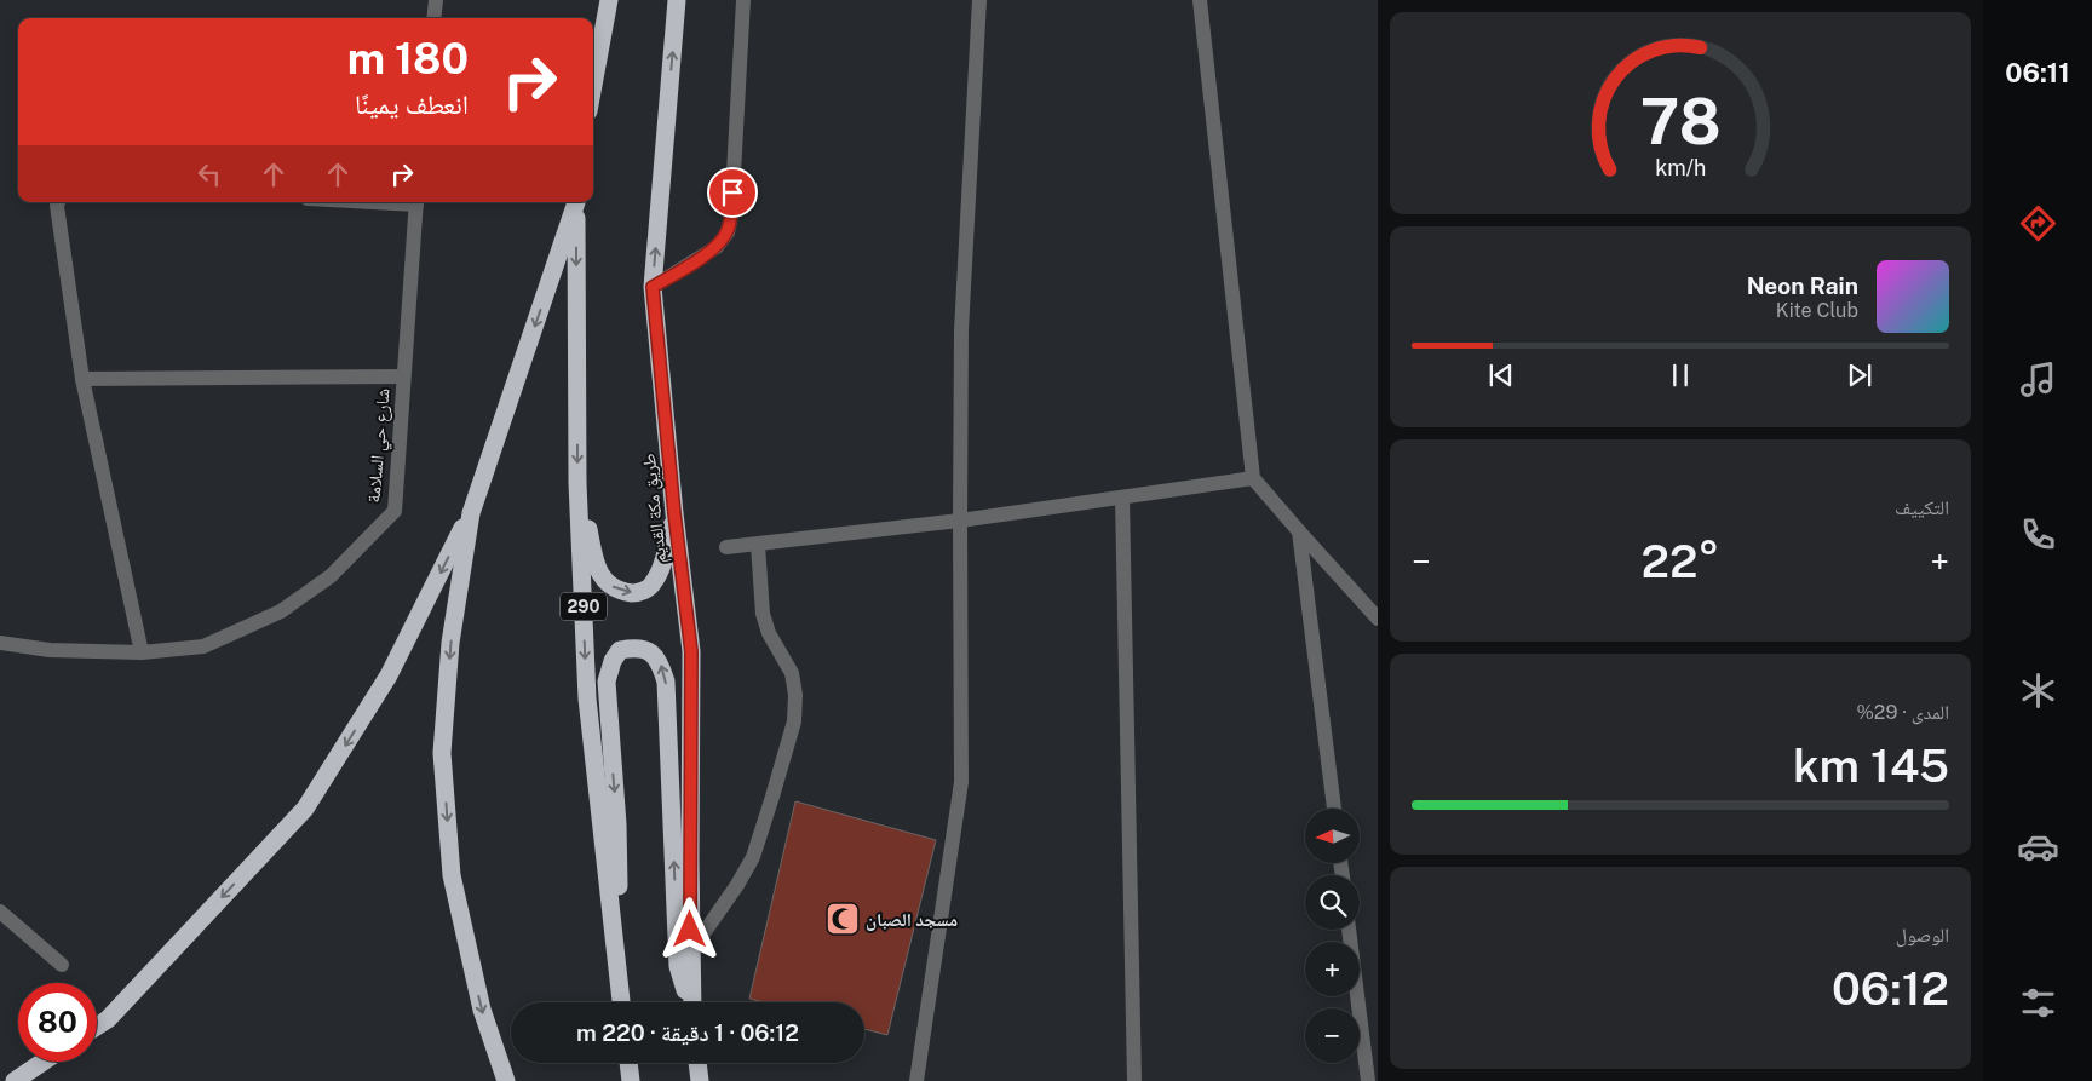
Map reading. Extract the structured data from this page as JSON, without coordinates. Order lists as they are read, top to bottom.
{
  "streets": {
    "highway": ["طريق مكة القديم", "290"],
    "street": ["شارع حي السلامة"]
  },
  "places": {
    "mosque": ["مسجد الصبان"]
  },
  "north": "left",
  "page": {
    "tabs": "06:11",
    "turn": ["180 m", "انعطف يمينًا"],
    "song": ["Neon Rain", "Kite Club"],
    "tile": [
      "التكييف",
      ["المدى · 29%", "145 km"],
      ["الوصول", "06:12"]
    ],
    "heat": ["−", "22°", "+"],
    "map_buttons": ["+", "−"],
    "limit": "80",
    "trip": "06:12 · 1 دقيقة · 220 m",
    "gauge": ["78", "km/h"]
  }
}
